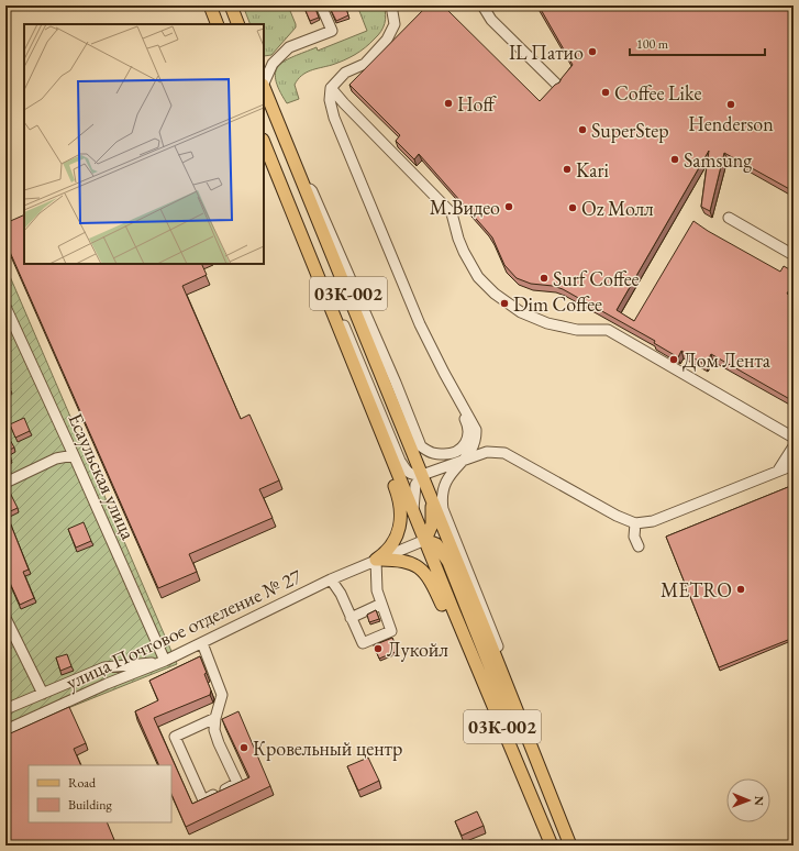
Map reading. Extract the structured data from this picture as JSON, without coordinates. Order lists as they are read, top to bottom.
{
  "streets": {
    "main road": ["03К-002"],
    "street": ["Есаульская улица", "улица Почтовое отделение № 27"]
  },
  "crossings": [
    ["03К-002", "улица Почтовое отделение № 27"],
    ["Есаульская улица", "улица Почтовое отделение № 27"]
  ],
  "places": [
    "IL Патио",
    "Coffee Like",
    "Hoff",
    "Henderson",
    "SuperStep",
    "Samsung",
    "Kari",
    "М.Видео",
    "Oz Молл",
    "Surf Coffee",
    "Dim Coffee",
    "Дом Лента",
    "METRO",
    "Лукойл",
    "Кровельный центр"
  ],
  "legend": ["Road", "Building"],
  "scale_bar": "100 m",
  "north": "right"
}
